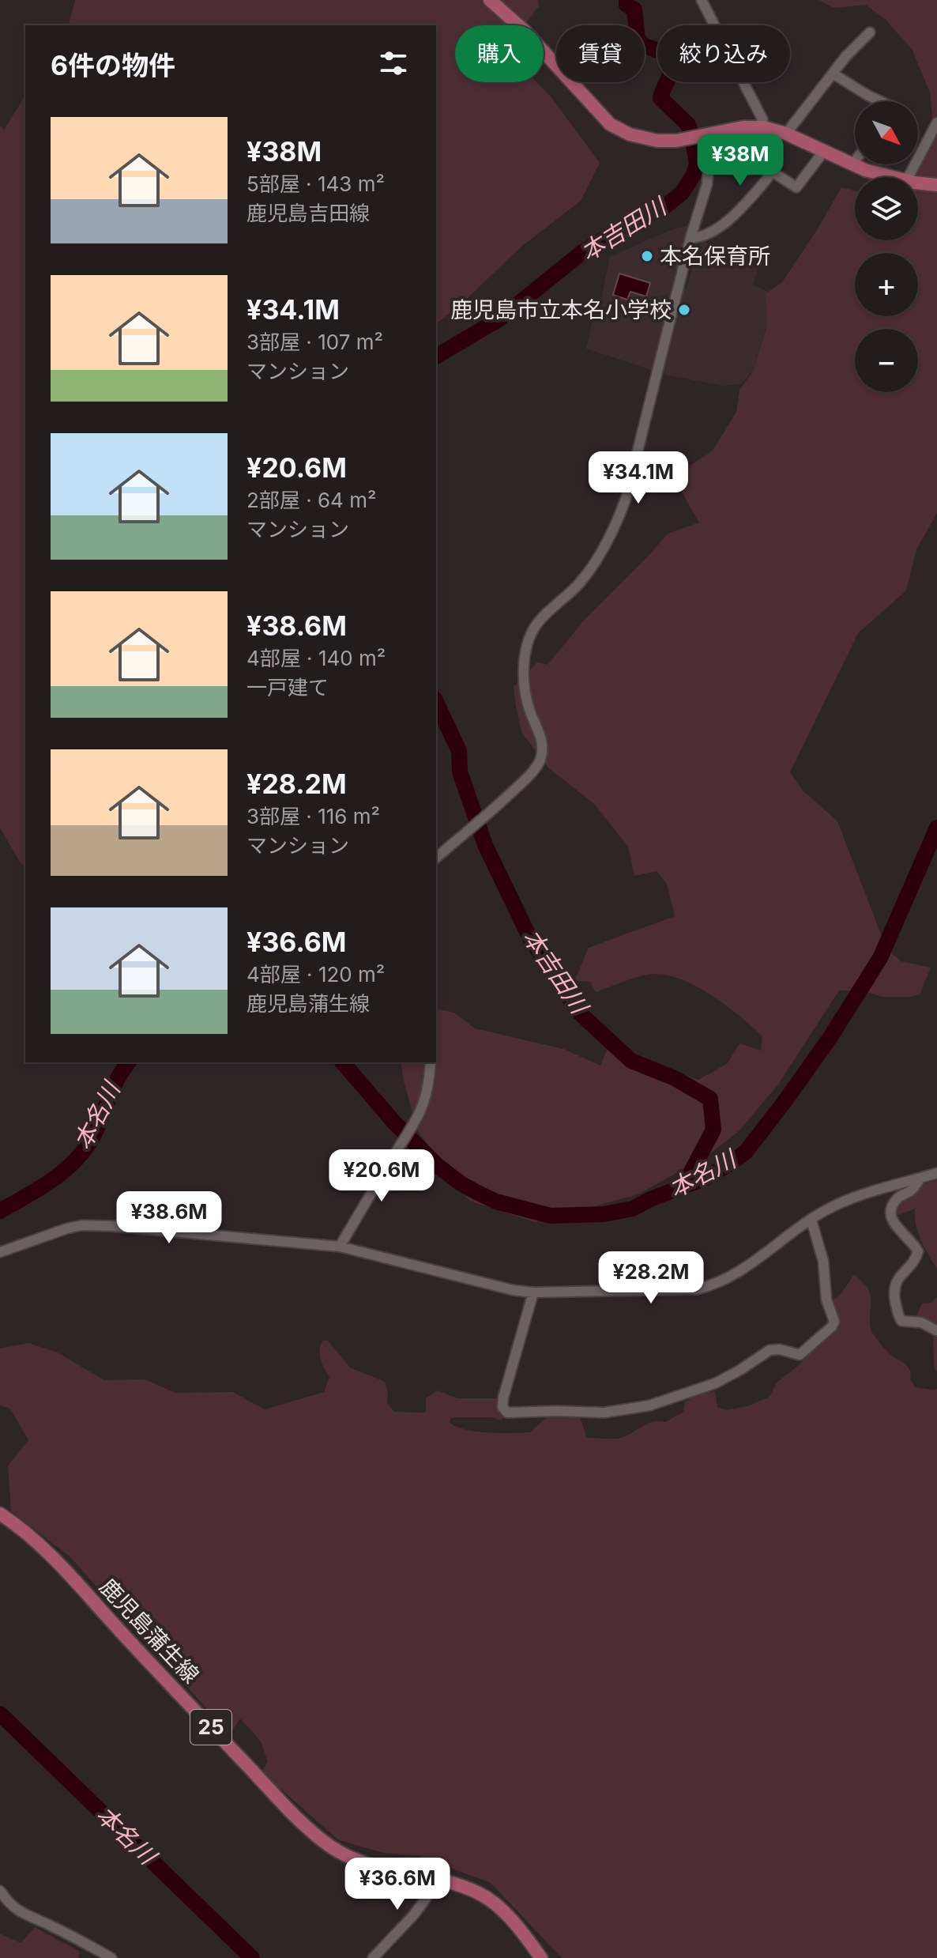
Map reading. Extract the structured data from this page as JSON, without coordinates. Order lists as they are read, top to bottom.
{
  "streets": {
    "main road": ["鹿児島蒲生線", "25"]
  },
  "water": ["本吉田川", "本名川"],
  "places": ["本名保育所", "鹿児島市立本名小学校"],
  "north": "bottom right",
  "page": {
    "chip": ["購入", "賃貸", "絞り込み"],
    "heading": "6件の物件",
    "map_buttons": ["+", "−"],
    "list": [
      {
        "name": "¥38M",
        "note": "5部屋 · 143 m² · 鹿児島吉田線"
      },
      {
        "name": "¥34.1M",
        "note": "3部屋 · 107 m² · マンション"
      },
      {
        "name": "¥20.6M",
        "note": "2部屋 · 64 m² · マンション"
      },
      {
        "name": "¥38.6M",
        "note": "4部屋 · 140 m² · 一戸建て"
      },
      {
        "name": "¥28.2M",
        "note": "3部屋 · 116 m² · マンション"
      },
      {
        "name": "¥36.6M",
        "note": "4部屋 · 120 m² · 鹿児島蒲生線"
      }
    ],
    "price": [
      "¥38M",
      "¥34.1M",
      "¥20.6M",
      "¥38.6M",
      "¥28.2M",
      "¥36.6M"
    ]
  }
}
